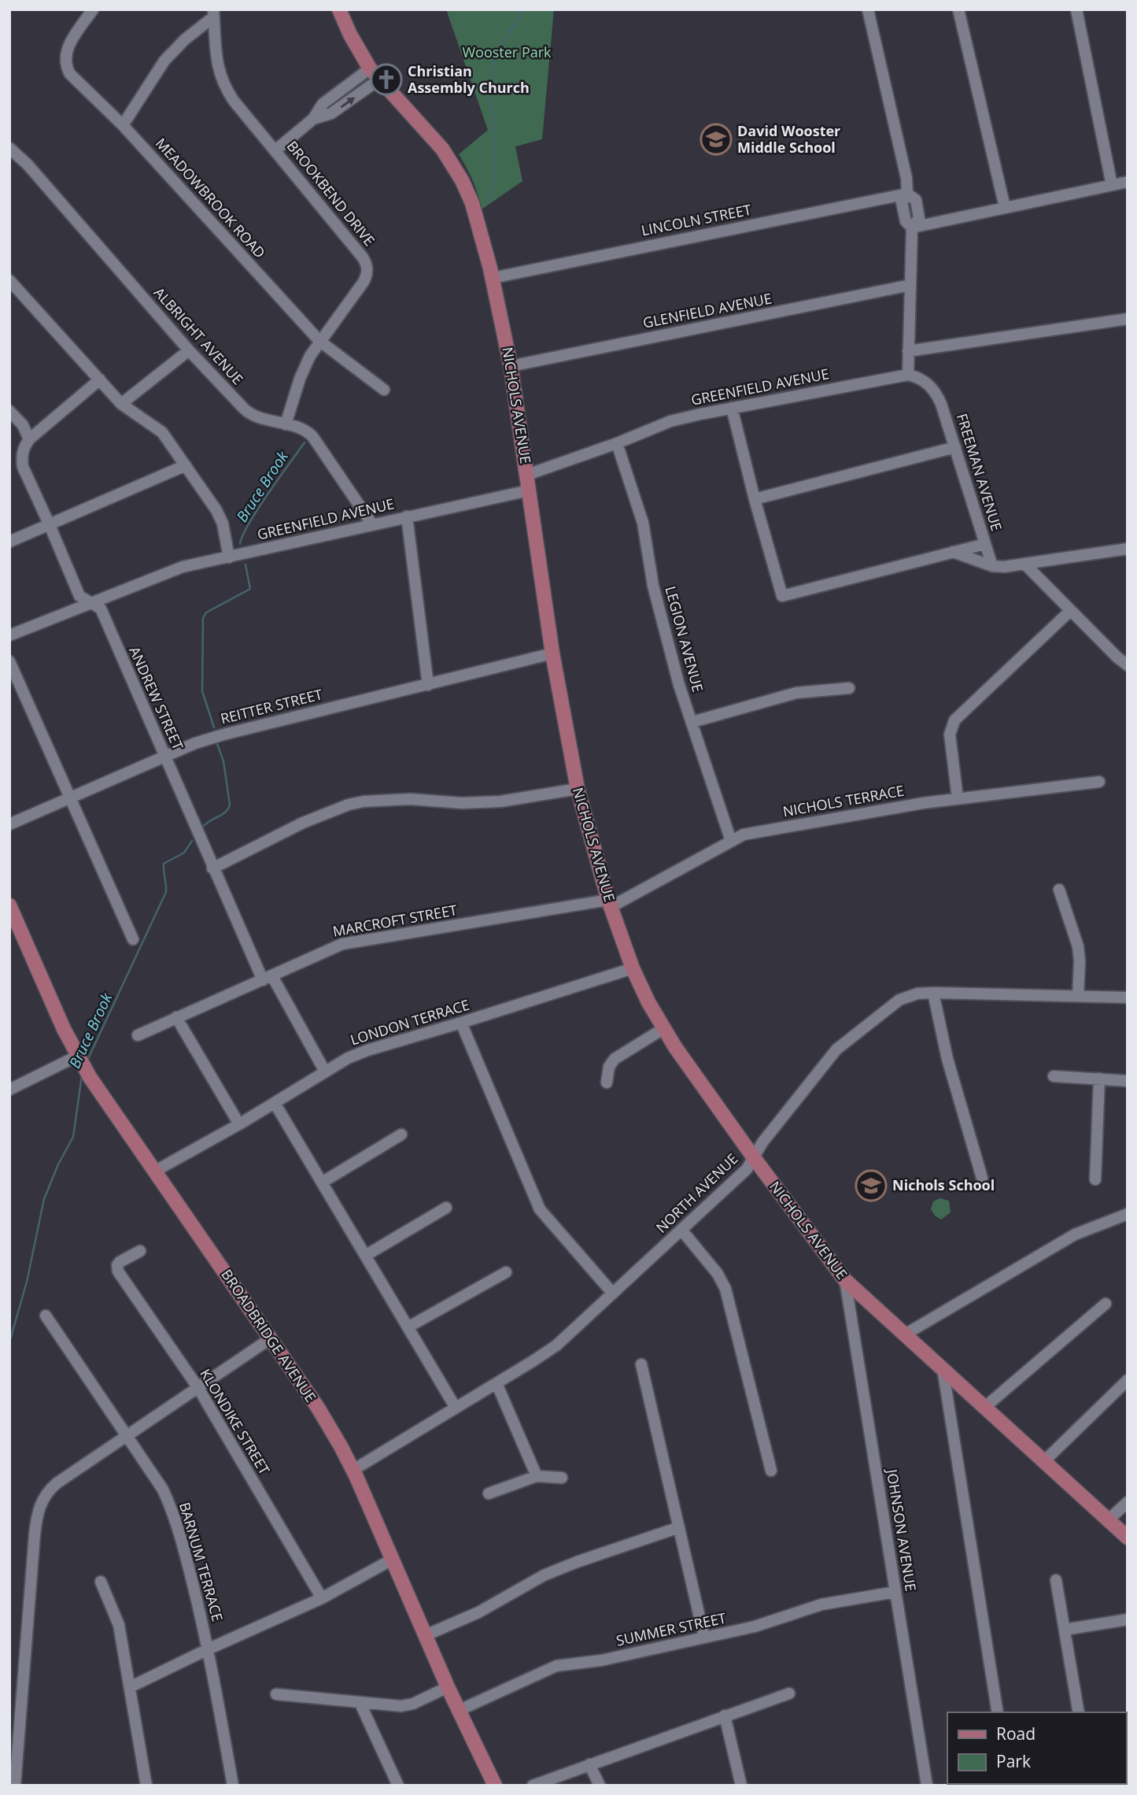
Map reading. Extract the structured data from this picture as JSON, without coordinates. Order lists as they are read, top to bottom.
{
  "streets": {
    "main road": ["NICHOLS AVENUE", "BROADBRIDGE AVENUE"],
    "street": [
      "BROOKBEND DRIVE",
      "MEADOWBROOK ROAD",
      "LINCOLN STREET",
      "GLENFIELD AVENUE",
      "ALBRIGHT AVENUE",
      "GREENFIELD AVENUE",
      "FREEMAN AVENUE",
      "LEGION AVENUE",
      "ANDREW STREET",
      "REITTER STREET",
      "NICHOLS TERRACE",
      "MARCROFT STREET",
      "LONDON TERRACE",
      "NORTH AVENUE",
      "KLONDIKE STREET",
      "JOHNSON AVENUE",
      "BARNUM TERRACE",
      "SUMMER STREET"
    ]
  },
  "crossings": [
    ["BROOKBEND DRIVE", "MEADOWBROOK ROAD"],
    ["BROOKBEND DRIVE", "ALBRIGHT AVENUE"],
    ["LINCOLN STREET", "NICHOLS AVENUE"],
    ["GLENFIELD AVENUE", "NICHOLS AVENUE"],
    ["ALBRIGHT AVENUE", "GREENFIELD AVENUE"],
    ["GREENFIELD AVENUE", "NICHOLS AVENUE"],
    ["GREENFIELD AVENUE", "FREEMAN AVENUE"],
    ["GREENFIELD AVENUE", "LEGION AVENUE"],
    ["GREENFIELD AVENUE", "ANDREW STREET"],
    ["NICHOLS AVENUE", "REITTER STREET"],
    ["NICHOLS AVENUE", "NICHOLS TERRACE"],
    ["NICHOLS AVENUE", "MARCROFT STREET"],
    ["NICHOLS AVENUE", "LONDON TERRACE"],
    ["NICHOLS AVENUE", "NORTH AVENUE"],
    ["NICHOLS AVENUE", "JOHNSON AVENUE"],
    ["LEGION AVENUE", "NICHOLS TERRACE"],
    ["ANDREW STREET", "REITTER STREET"],
    ["ANDREW STREET", "MARCROFT STREET"],
    ["ANDREW STREET", "LONDON TERRACE"],
    ["NICHOLS TERRACE", "MARCROFT STREET"],
    ["LONDON TERRACE", "BROADBRIDGE AVENUE"],
    ["NORTH AVENUE", "BROADBRIDGE AVENUE"],
    ["BROADBRIDGE AVENUE", "SUMMER STREET"],
    ["JOHNSON AVENUE", "SUMMER STREET"]
  ],
  "water": ["Bruce Brook"],
  "parks": ["Wooster Park"],
  "places": {
    "church": ["Christian Assembly Church"],
    "school or university": ["David Wooster Middle School", "Nichols School"]
  },
  "legend": ["Road", "Park"]
}
